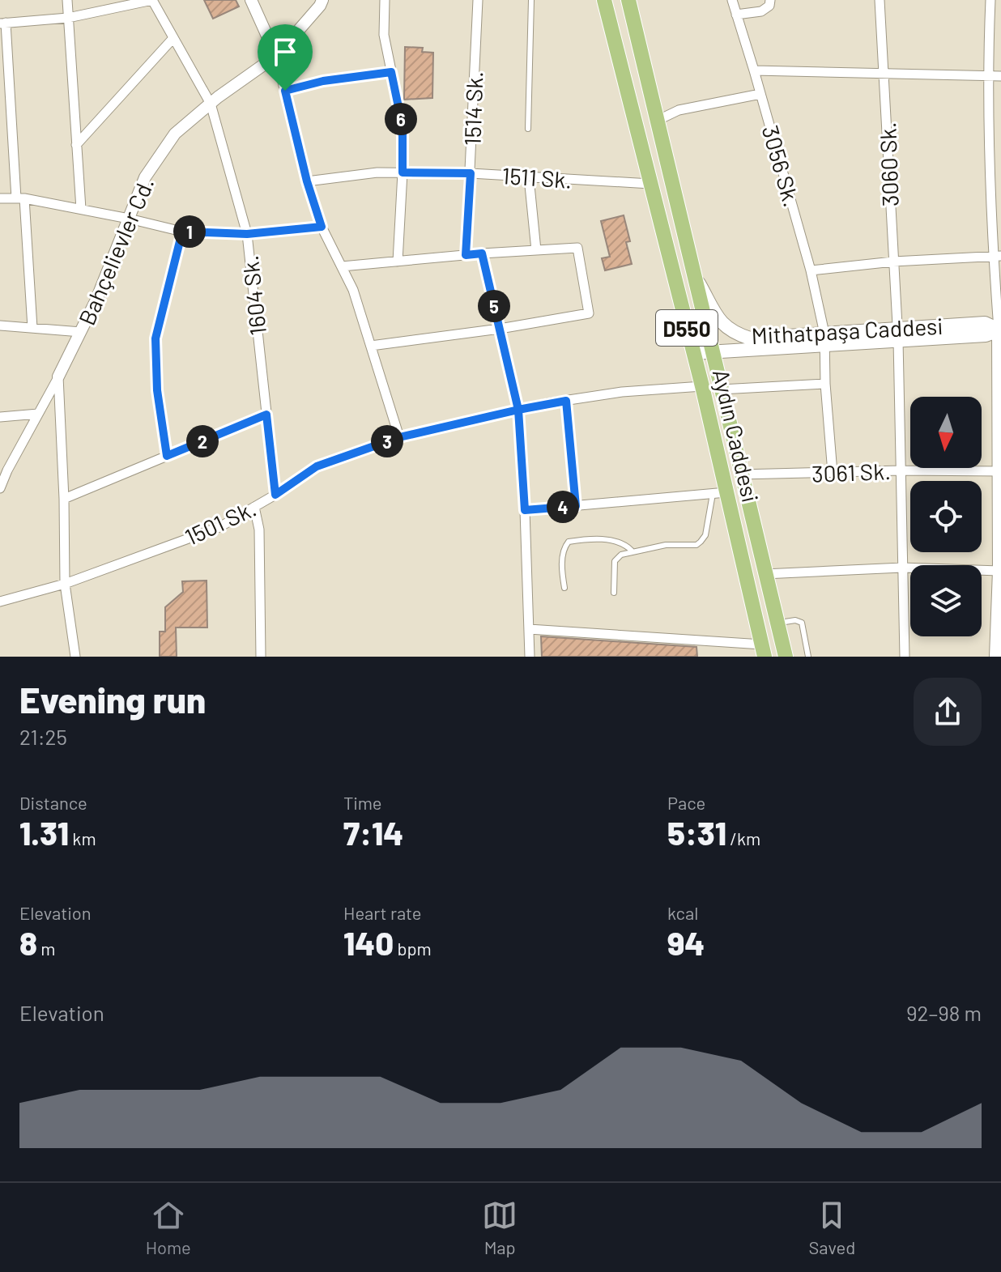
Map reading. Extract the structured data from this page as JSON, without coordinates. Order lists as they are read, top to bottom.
{
  "streets": {
    "highway": ["D550", "Aydın Caddesi"],
    "main road": ["Mithatpaşa Caddesi"],
    "street": [
      "1514 Sk.",
      "3060 Sk.",
      "3056 Sk.",
      "1511 Sk.",
      "Bahçelievler Cd.",
      "1604 Sk.",
      "3061 Sk.",
      "1501 Sk."
    ]
  },
  "crossings": [
    ["1514 Sk.", "1511 Sk."],
    ["3060 Sk.", "Mithatpaşa Caddesi"],
    ["3060 Sk.", "3061 Sk."],
    ["3056 Sk.", "Mithatpaşa Caddesi"],
    ["3056 Sk.", "3061 Sk."],
    ["1511 Sk.", "Aydın Caddesi"],
    ["Bahçelievler Cd.", "1604 Sk."],
    ["1604 Sk.", "1501 Sk."],
    ["Mithatpaşa Caddesi", "Aydın Caddesi"],
    ["Aydın Caddesi", "3061 Sk."],
    ["Aydın Caddesi", "1501 Sk."]
  ],
  "north": "bottom",
  "page": {
    "pins": [
      "6",
      "1",
      "5",
      "2",
      "3",
      "4"
    ],
    "heading": ["Evening run", "21:25"],
    "stats": [
      ["Distance", "1.31 km"],
      ["Time", "7:14"],
      ["Pace", "5:31 /km"],
      ["Elevation", "8 m"],
      ["Heart rate", "140 bpm"],
      ["kcal", "94"]
    ],
    "chart": ["Elevation", "92–98 m"],
    "tabs": ["Home", "Map", "Saved"]
  }
}
